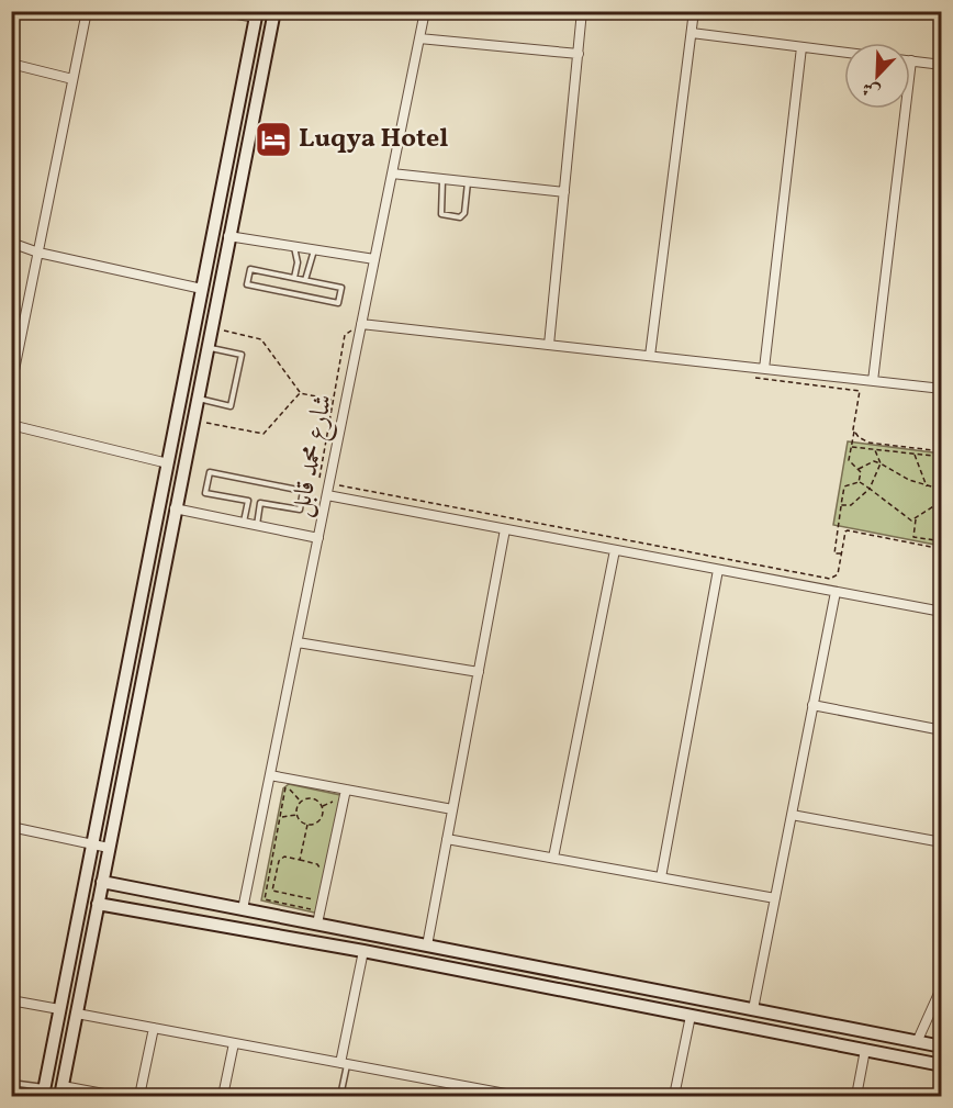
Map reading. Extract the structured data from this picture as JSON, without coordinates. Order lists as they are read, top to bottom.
{
  "streets": {
    "street": ["شارع محمد قابل"]
  },
  "places": {
    "hotel": ["Luqya Hotel"]
  },
  "north": "bottom left"
}
